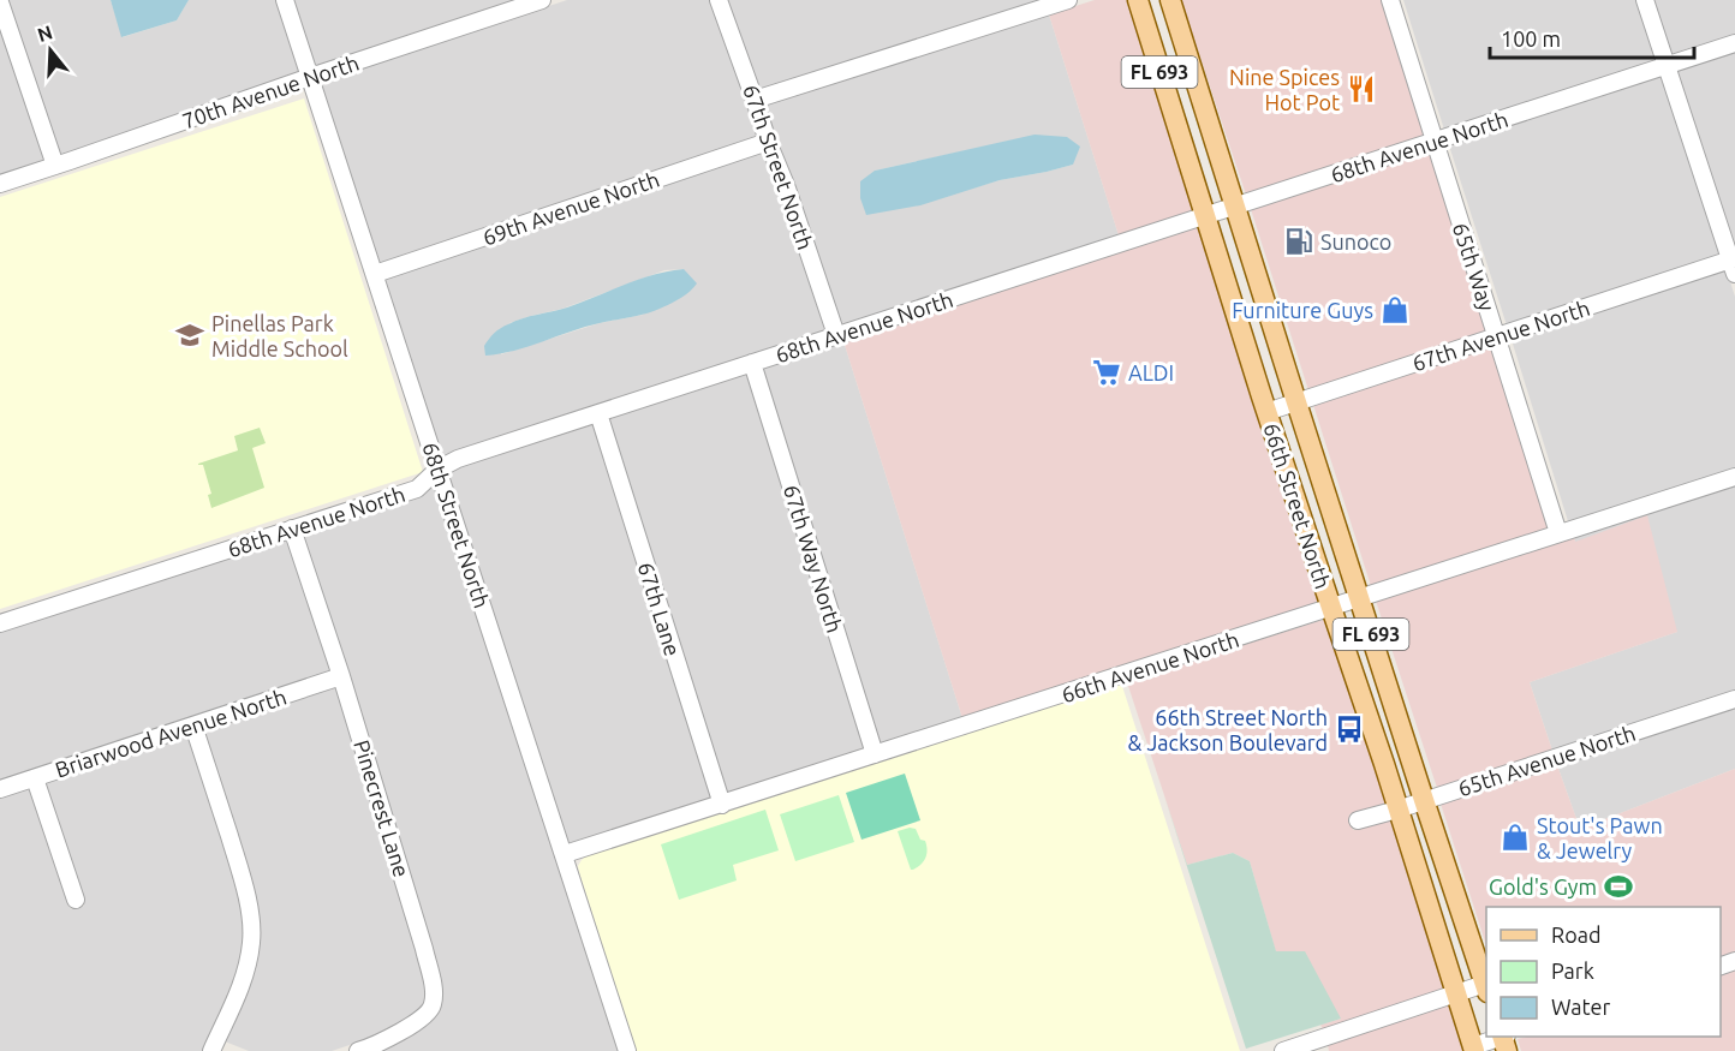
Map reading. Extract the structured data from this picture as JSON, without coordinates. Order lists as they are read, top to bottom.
{
  "streets": {
    "main road": ["FL 693", "66th Street North"],
    "street": [
      "70th Avenue North",
      "68th Avenue North",
      "67th Street North",
      "69th Avenue North",
      "65th Way",
      "67th Avenue North",
      "68th Street North",
      "67th Way North",
      "67th Lane",
      "66th Avenue North",
      "Briarwood Avenue North",
      "65th Avenue North",
      "Pinecrest Lane"
    ]
  },
  "crossings": [
    ["70th Avenue North", "68th Street North"],
    ["68th Avenue North", "67th Street North"],
    ["68th Avenue North", "65th Way"],
    ["68th Avenue North", "66th Street North"],
    ["68th Avenue North", "68th Street North"],
    ["68th Avenue North", "67th Way North"],
    ["68th Avenue North", "67th Lane"],
    ["68th Avenue North", "Pinecrest Lane"],
    ["67th Street North", "69th Avenue North"],
    ["69th Avenue North", "68th Street North"],
    ["65th Way", "67th Avenue North"],
    ["65th Way", "66th Avenue North"],
    ["67th Avenue North", "66th Street North"],
    ["66th Street North", "66th Avenue North"],
    ["66th Street North", "65th Avenue North"],
    ["68th Street North", "66th Avenue North"],
    ["67th Way North", "66th Avenue North"],
    ["67th Lane", "66th Avenue North"],
    ["Briarwood Avenue North", "Pinecrest Lane"]
  ],
  "places": {
    "restaurant": ["Nine Spices Hot Pot"],
    "fuel station": ["Sunoco"],
    "shop": ["Furniture Guys", "Stout's Pawn & Jewelry"],
    "school or university": ["Pinellas Park Middle School"],
    "supermarket": ["ALDI"],
    "bus stop": ["66th Street North & Jackson Boulevard"],
    "sports": ["Gold's Gym"]
  },
  "legend": ["Road", "Park", "Water"],
  "scale_bar": "100 m",
  "north": "top"
}
